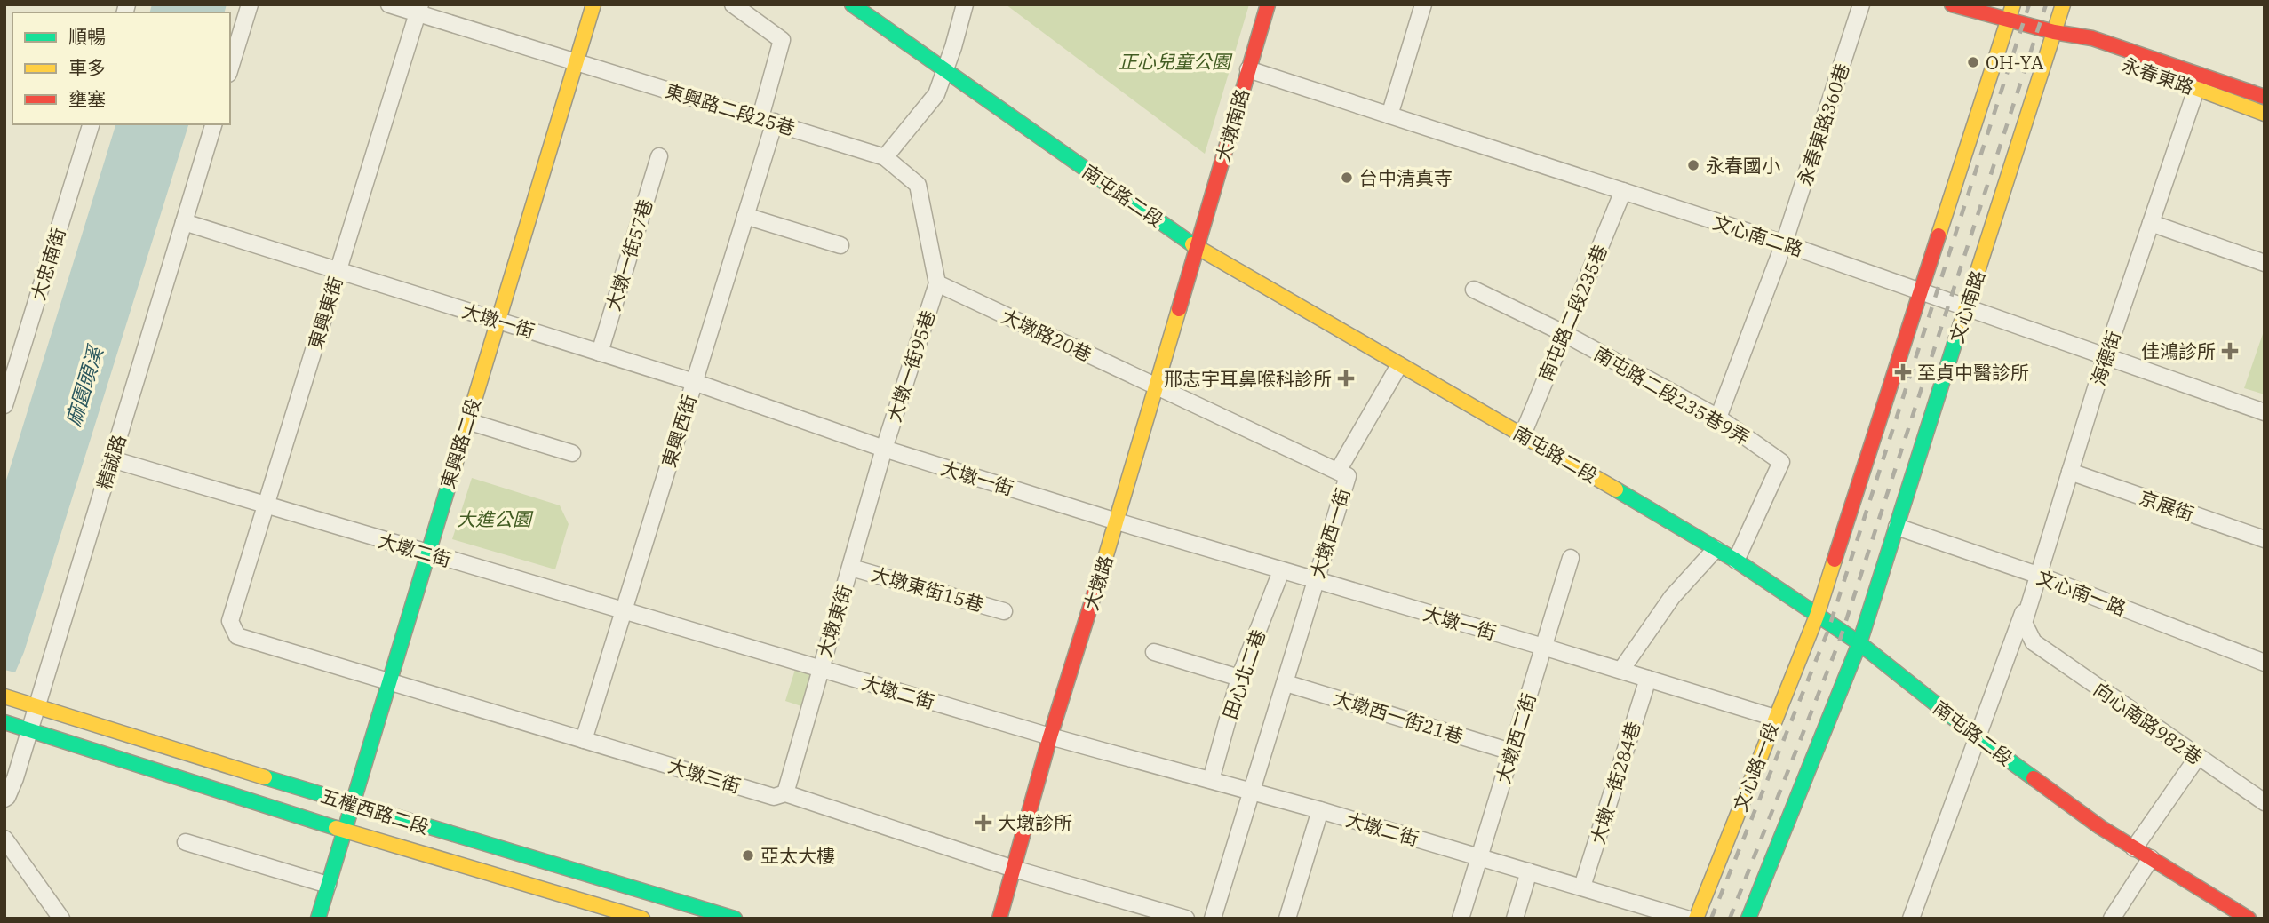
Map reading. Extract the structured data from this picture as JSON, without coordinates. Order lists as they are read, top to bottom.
{
  "streets": {
    "main road": [
      "永春東路",
      "大墩南路",
      "南屯路二段",
      "文心南路",
      "東興路二段",
      "大墩路",
      "文心路一段",
      "五權西路二段"
    ],
    "street": [
      "東興路二段25巷",
      "永春東路360巷",
      "文心南二路",
      "大墩一街57巷",
      "大忠南街",
      "東興東街",
      "南屯路二段235巷",
      "大墩一街",
      "大墩路20巷",
      "海德街",
      "大墩一街95巷",
      "南屯路二段235巷9弄",
      "東興西街",
      "精誠路",
      "京展街",
      "大墩西一街",
      "大墩二街",
      "大墩東街15巷",
      "文心南一路",
      "大墩東街",
      "田心北二巷",
      "大墩西一街21巷",
      "向心南路982巷",
      "大墩西二街",
      "大墩三街",
      "大墩一街284巷"
    ]
  },
  "crossings": [
    ["永春東路", "文心南路"],
    ["永春東路", "海德街"],
    ["東興路二段25巷", "東興東街"],
    ["東興路二段25巷", "東興西街"],
    ["東興路二段25巷", "東興路二段"],
    ["永春東路360巷", "文心南二路"],
    ["永春東路360巷", "南屯路二段235巷9弄"],
    ["大墩南路", "南屯路二段"],
    ["大墩南路", "文心南二路"],
    ["大墩南路", "大墩路"],
    ["南屯路二段", "文心南路"],
    ["南屯路二段", "南屯路二段235巷"],
    ["南屯路二段", "南屯路二段235巷9弄"],
    ["南屯路二段", "大墩路"],
    ["南屯路二段", "文心路一段"],
    ["文心南二路", "文心南路"],
    ["文心南二路", "南屯路二段235巷"],
    ["文心南二路", "海德街"],
    ["大墩一街57巷", "大墩一街"],
    ["文心南路", "文心南一路"],
    ["東興東街", "大墩一街"],
    ["東興東街", "大墩二街"],
    ["東興東街", "大墩三街"],
    ["南屯路二段235巷", "南屯路二段235巷9弄"],
    ["大墩一街", "大墩一街95巷"],
    ["大墩一街", "東興西街"],
    ["大墩一街", "東興路二段"],
    ["大墩一街", "精誠路"],
    ["大墩一街", "大墩西一街"],
    ["大墩一街", "大墩路"],
    ["大墩一街", "大墩東街"],
    ["大墩一街", "田心北二巷"],
    ["大墩一街", "大墩西二街"],
    ["大墩一街", "文心路一段"],
    ["大墩一街", "大墩一街284巷"],
    ["大墩路20巷", "大墩一街95巷"],
    ["大墩路20巷", "大墩西一街"],
    ["大墩路20巷", "大墩路"],
    ["海德街", "京展街"],
    ["海德街", "文心南一路"],
    ["海德街", "向心南路982巷"],
    ["大墩一街95巷", "大墩東街"],
    ["東興西街", "大墩二街"],
    ["東興西街", "大墩三街"],
    ["東興路二段", "大墩二街"],
    ["東興路二段", "大墩三街"],
    ["東興路二段", "五權西路二段"],
    ["精誠路", "大墩二街"],
    ["精誠路", "五權西路二段"],
    ["大墩西一街", "大墩二街"],
    ["大墩西一街", "大墩路"],
    ["大墩西一街", "大墩西一街21巷"],
    ["大墩二街", "大墩路"],
    ["大墩二街", "大墩東街"],
    ["大墩二街", "田心北二巷"],
    ["大墩二街", "大墩西二街"],
    ["大墩二街", "大墩一街284巷"],
    ["大墩路", "大墩三街"],
    ["大墩東街15巷", "大墩東街"],
    ["大墩東街", "大墩三街"],
    ["大墩西一街21巷", "大墩西二街"]
  ],
  "water": ["麻園頭溪"],
  "parks": ["正心兒童公園", "大進公園"],
  "places": {
    "other": [
      "OH-YA",
      "永春國小",
      "台中清真寺",
      "亞太大樓"
    ],
    "health": [
      "佳鴻診所",
      "至貞中醫診所",
      "邢志宇耳鼻喉科診所",
      "大墩診所"
    ]
  },
  "legend": ["順暢", "車多", "壅塞"]
}
